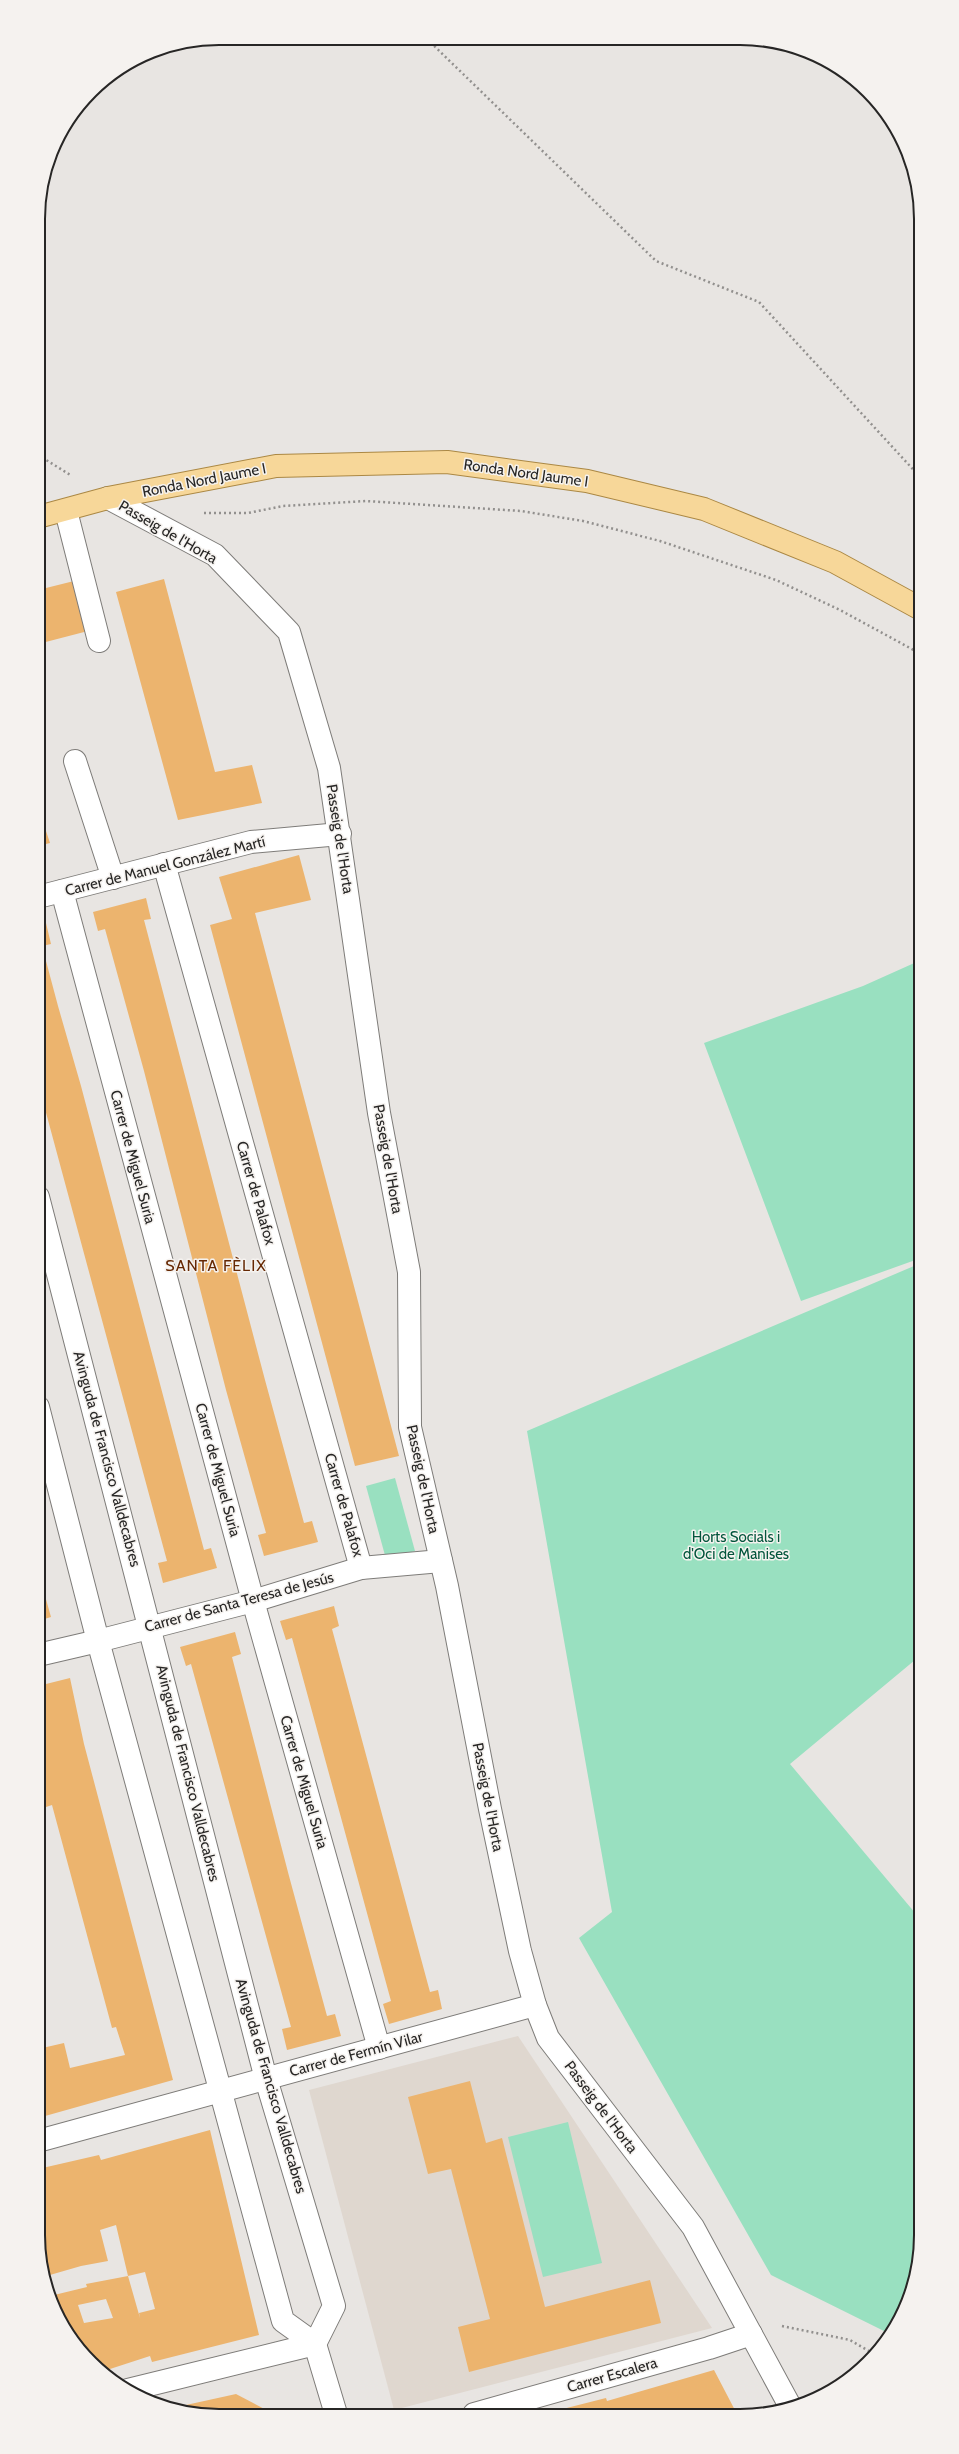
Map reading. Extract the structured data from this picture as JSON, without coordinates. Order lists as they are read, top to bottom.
{
  "streets": {
    "main road": ["Ronda Nord Jaume I"],
    "street": [
      "Passeig de l'Horta",
      "Carrer de Manuel González Martí",
      "Carrer de Miguel Suria",
      "Carrer de Palafox",
      "Avinguda de Francisco Valldecabres",
      "Carrer de Santa Teresa de Jesús",
      "Carrer de Fermín Vilar",
      "Carrer Escalera"
    ]
  },
  "crossings": [
    ["Ronda Nord Jaume I", "Passeig de l'Horta"],
    ["Passeig de l'Horta", "Carrer de Manuel González Martí"],
    ["Passeig de l'Horta", "Carrer de Santa Teresa de Jesús"],
    ["Passeig de l'Horta", "Carrer de Fermín Vilar"],
    ["Passeig de l'Horta", "Carrer Escalera"],
    ["Carrer de Manuel González Martí", "Carrer de Miguel Suria"],
    ["Carrer de Manuel González Martí", "Carrer de Palafox"],
    ["Carrer de Miguel Suria", "Carrer de Santa Teresa de Jesús"],
    ["Carrer de Miguel Suria", "Carrer de Fermín Vilar"],
    ["Carrer de Palafox", "Carrer de Santa Teresa de Jesús"],
    ["Avinguda de Francisco Valldecabres", "Carrer de Santa Teresa de Jesús"],
    ["Avinguda de Francisco Valldecabres", "Carrer de Fermín Vilar"]
  ],
  "districts": ["SANTA FÈLIX"],
  "parks": ["Horts Socials i d'Oci de Manises"]
}
